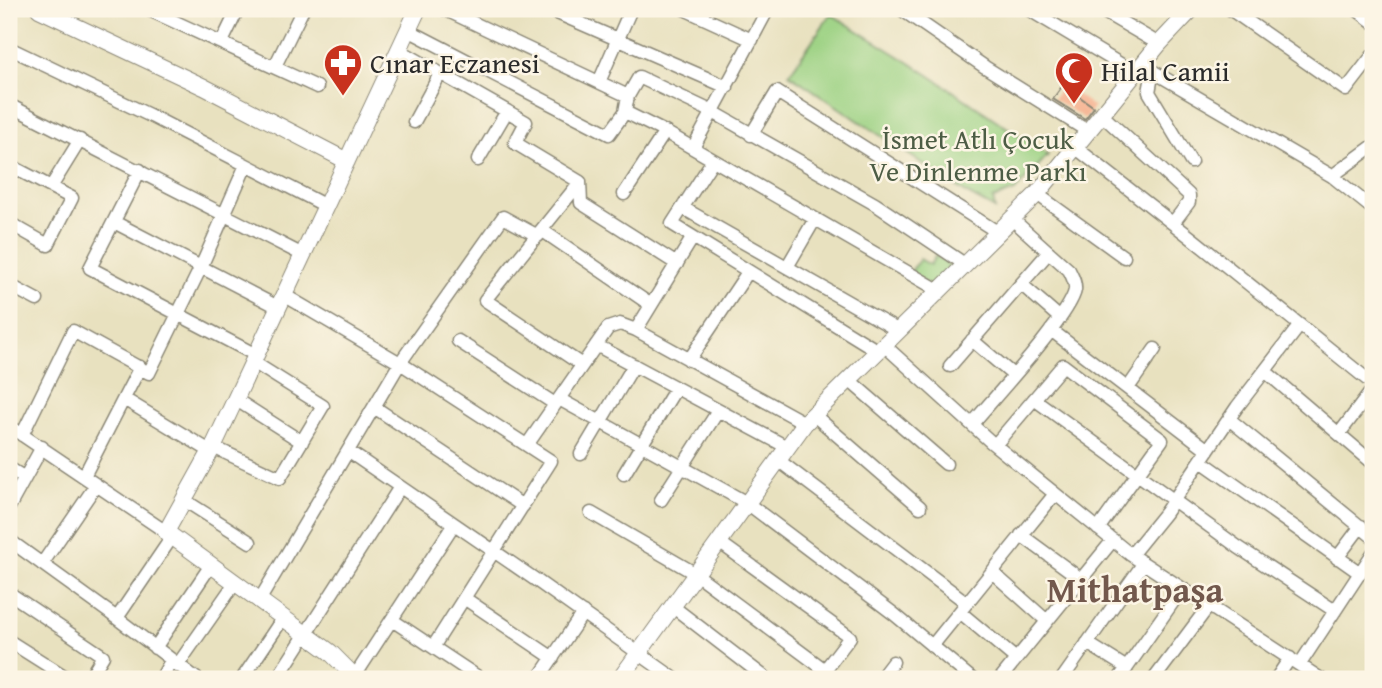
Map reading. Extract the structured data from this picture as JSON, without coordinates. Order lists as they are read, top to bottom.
{
  "districts": ["Mithatpaşa"],
  "parks": ["İsmet Atlı Çocuk Ve Dinlenme Parkı"],
  "places": {
    "pharmacy": ["Cınar Eczanesi"],
    "mosque": ["Hilal Camii"]
  }
}
